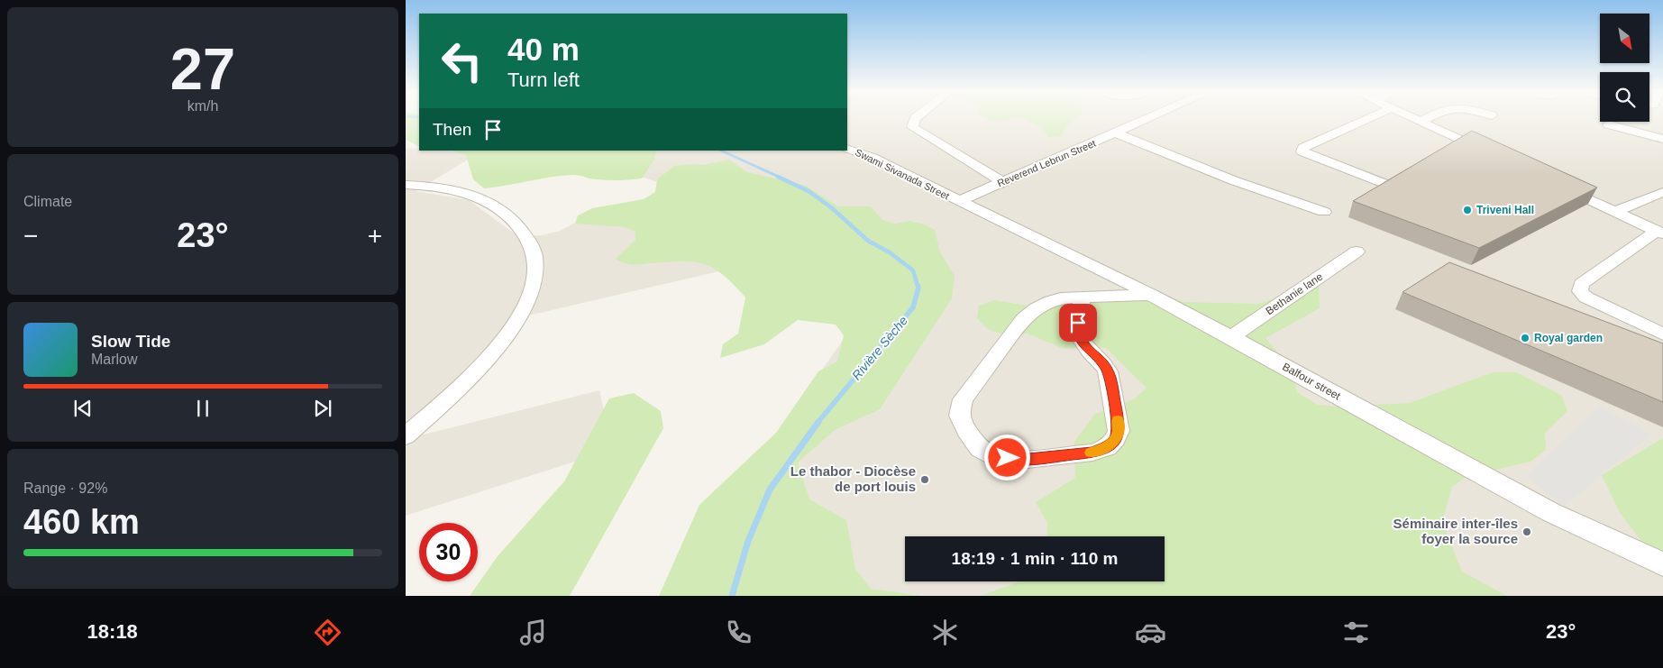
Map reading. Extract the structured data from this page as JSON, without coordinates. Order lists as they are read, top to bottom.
{
  "streets": {
    "street": [
      "Reverend Lebrun Street",
      "Swami Sivanada Street",
      "Bethanie lane",
      "Balfour street"
    ]
  },
  "crossings": [
    ["Reverend Lebrun Street", "Swami Sivanada Street"],
    ["Reverend Lebrun Street", "Balfour street"],
    ["Swami Sivanada Street", "Balfour street"],
    ["Bethanie lane", "Balfour street"]
  ],
  "water": ["Rivière Sèche"],
  "places": [
    "Triveni Hall",
    "Royal garden",
    "Le thabor - Diocèse de port louis",
    "Séminaire inter-îles foyer la source"
  ],
  "north": "bottom right",
  "page": {
    "tile": [
      ["27", "km/h"],
      "Climate",
      ["Range · 92%", "460 km"]
    ],
    "turn": ["40 m", "Turn left"],
    "then": "Then",
    "heat": ["−", "23°", "+"],
    "song": ["Slow Tide", "Marlow"],
    "limit": "30",
    "trip": "18:19 · 1 min · 110 m",
    "tabs": ["18:18", "23°"]
  }
}
